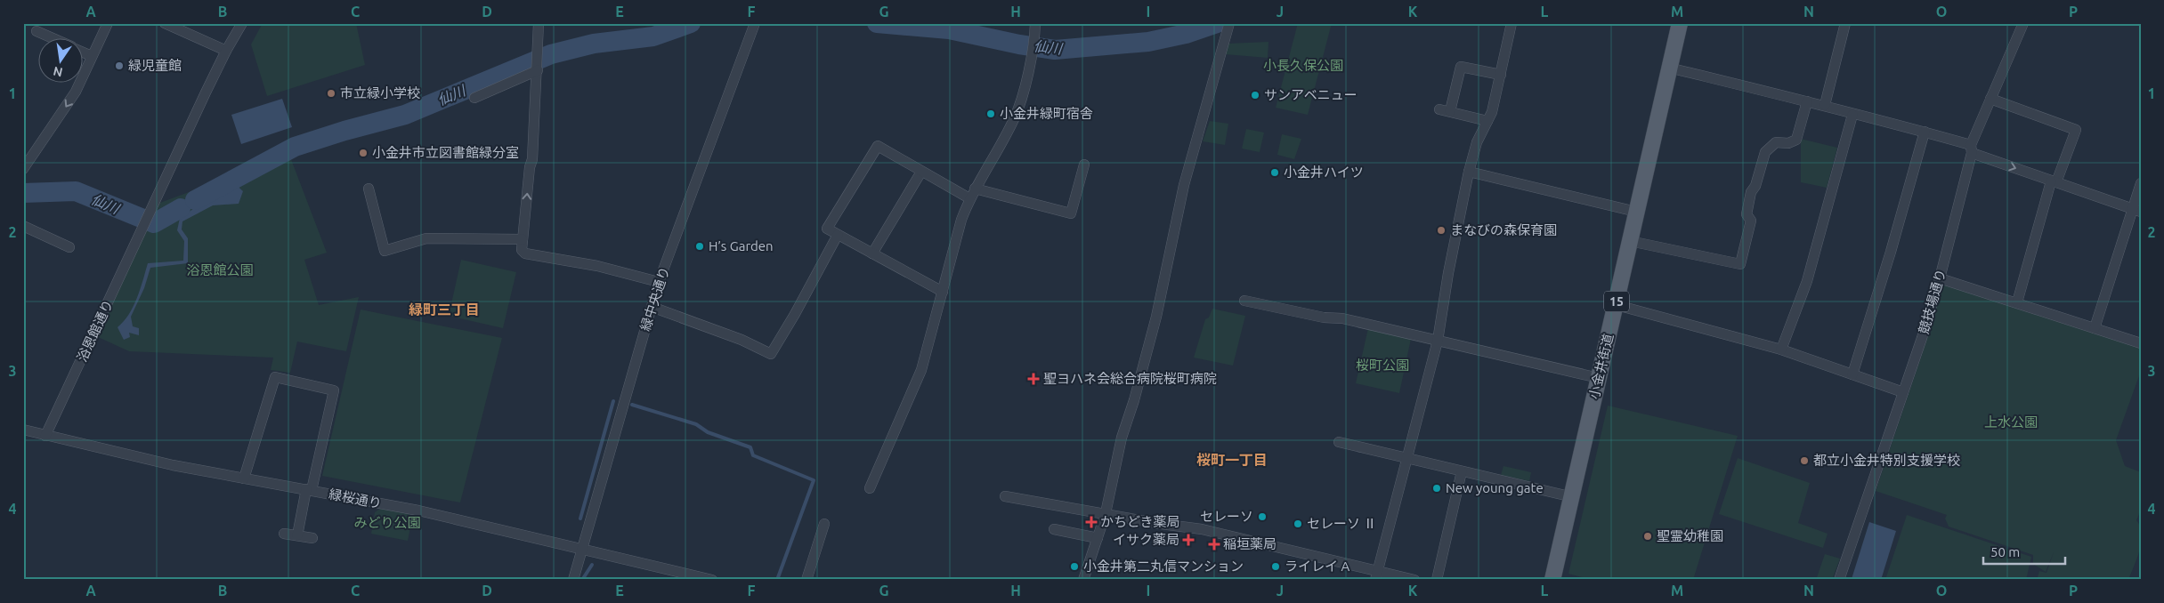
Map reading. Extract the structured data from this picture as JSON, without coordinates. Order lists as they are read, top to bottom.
{
  "streets": {
    "main road": ["15", "小金井街道"],
    "street": [
      "緑中央通り",
      "競技場通り",
      "浴恩館通り",
      "緑桜通り"
    ]
  },
  "crossings": [
    ["緑中央通り", "緑桜通り"],
    ["浴恩館通り", "緑桜通り"]
  ],
  "districts": ["緑町三丁目", "桜町一丁目"],
  "water": ["仙川"],
  "parks": [
    "小長久保公園",
    "浴恩館公園",
    "桜町公園",
    "上水公園",
    "みどり公園"
  ],
  "places": {
    "other": [
      "緑児童館",
      "市立緑小学校",
      "サンアベニュー",
      "小金井緑町宿舎",
      "小金井市立図書館緑分室",
      "小金井ハイツ",
      "まなびの森保育園",
      "H’s Garden",
      "都立小金井特別支援学校",
      "New young gate",
      "セレーソ",
      "セレーソ Ⅱ",
      "聖霊幼稚園",
      "小金井第二丸信マンション",
      "ライレイ A"
    ],
    "health": [
      "聖ヨハネ会総合病院桜町病院",
      "かちどき薬局",
      "イサク薬局",
      "稲垣薬局"
    ]
  },
  "scale_bar": "50 m",
  "north": "bottom",
  "grid": {
    "columns": [
      "A",
      "B",
      "C",
      "D",
      "E",
      "F",
      "G",
      "H",
      "I",
      "J",
      "K",
      "L",
      "M",
      "N",
      "O",
      "P"
    ],
    "rows": [
      "1",
      "2",
      "3",
      "4"
    ]
  }
}
